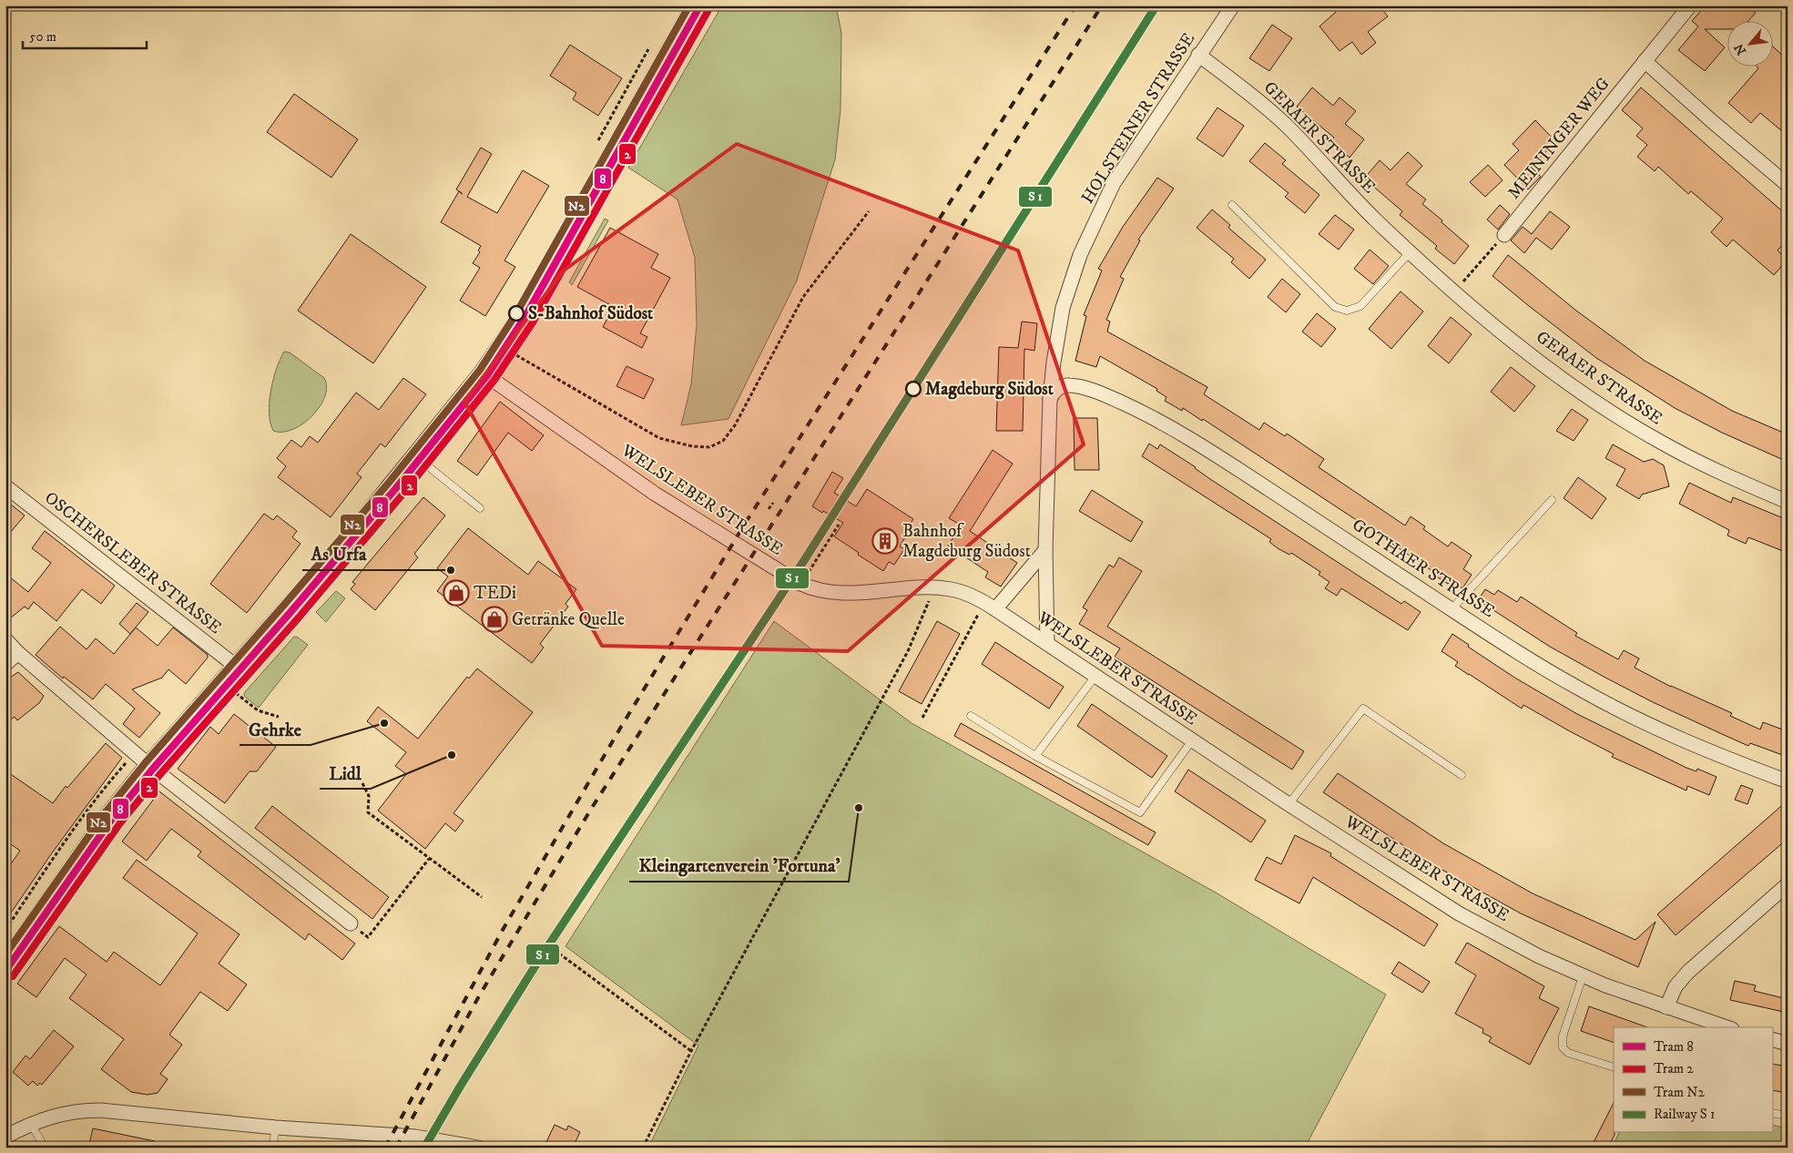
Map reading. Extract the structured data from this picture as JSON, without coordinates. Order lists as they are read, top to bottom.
{
  "streets": {
    "street": [
      "HOLSTEINER STRASSE",
      "GERAER STRASSE",
      "MEININGER WEG",
      "WELSLEBER STRASSE",
      "OSCHERSLEBER STRASSE",
      "GOTHAER STRASSE"
    ]
  },
  "crossings": [
    ["HOLSTEINER STRASSE", "GERAER STRASSE"],
    ["HOLSTEINER STRASSE", "WELSLEBER STRASSE"],
    ["HOLSTEINER STRASSE", "GOTHAER STRASSE"]
  ],
  "places": {
    "other": [
      "S-Bahnhof Südost",
      "Magdeburg Südost",
      "As Urfa",
      "Gehrke",
      "Lidl",
      "Kleingartenverein 'Fortuna'"
    ],
    "building": ["Bahnhof Magdeburg Südost"],
    "shop": ["TEDi", "Getränke Quelle"]
  },
  "lines": ["tram line 8", "tram line N2", "tram line 2"],
  "legend": [
    "Tram 8",
    "Tram 2",
    "Tram N2",
    "Railway S 1"
  ],
  "scale_bar": "50 m",
  "north": "bottom left"
}
